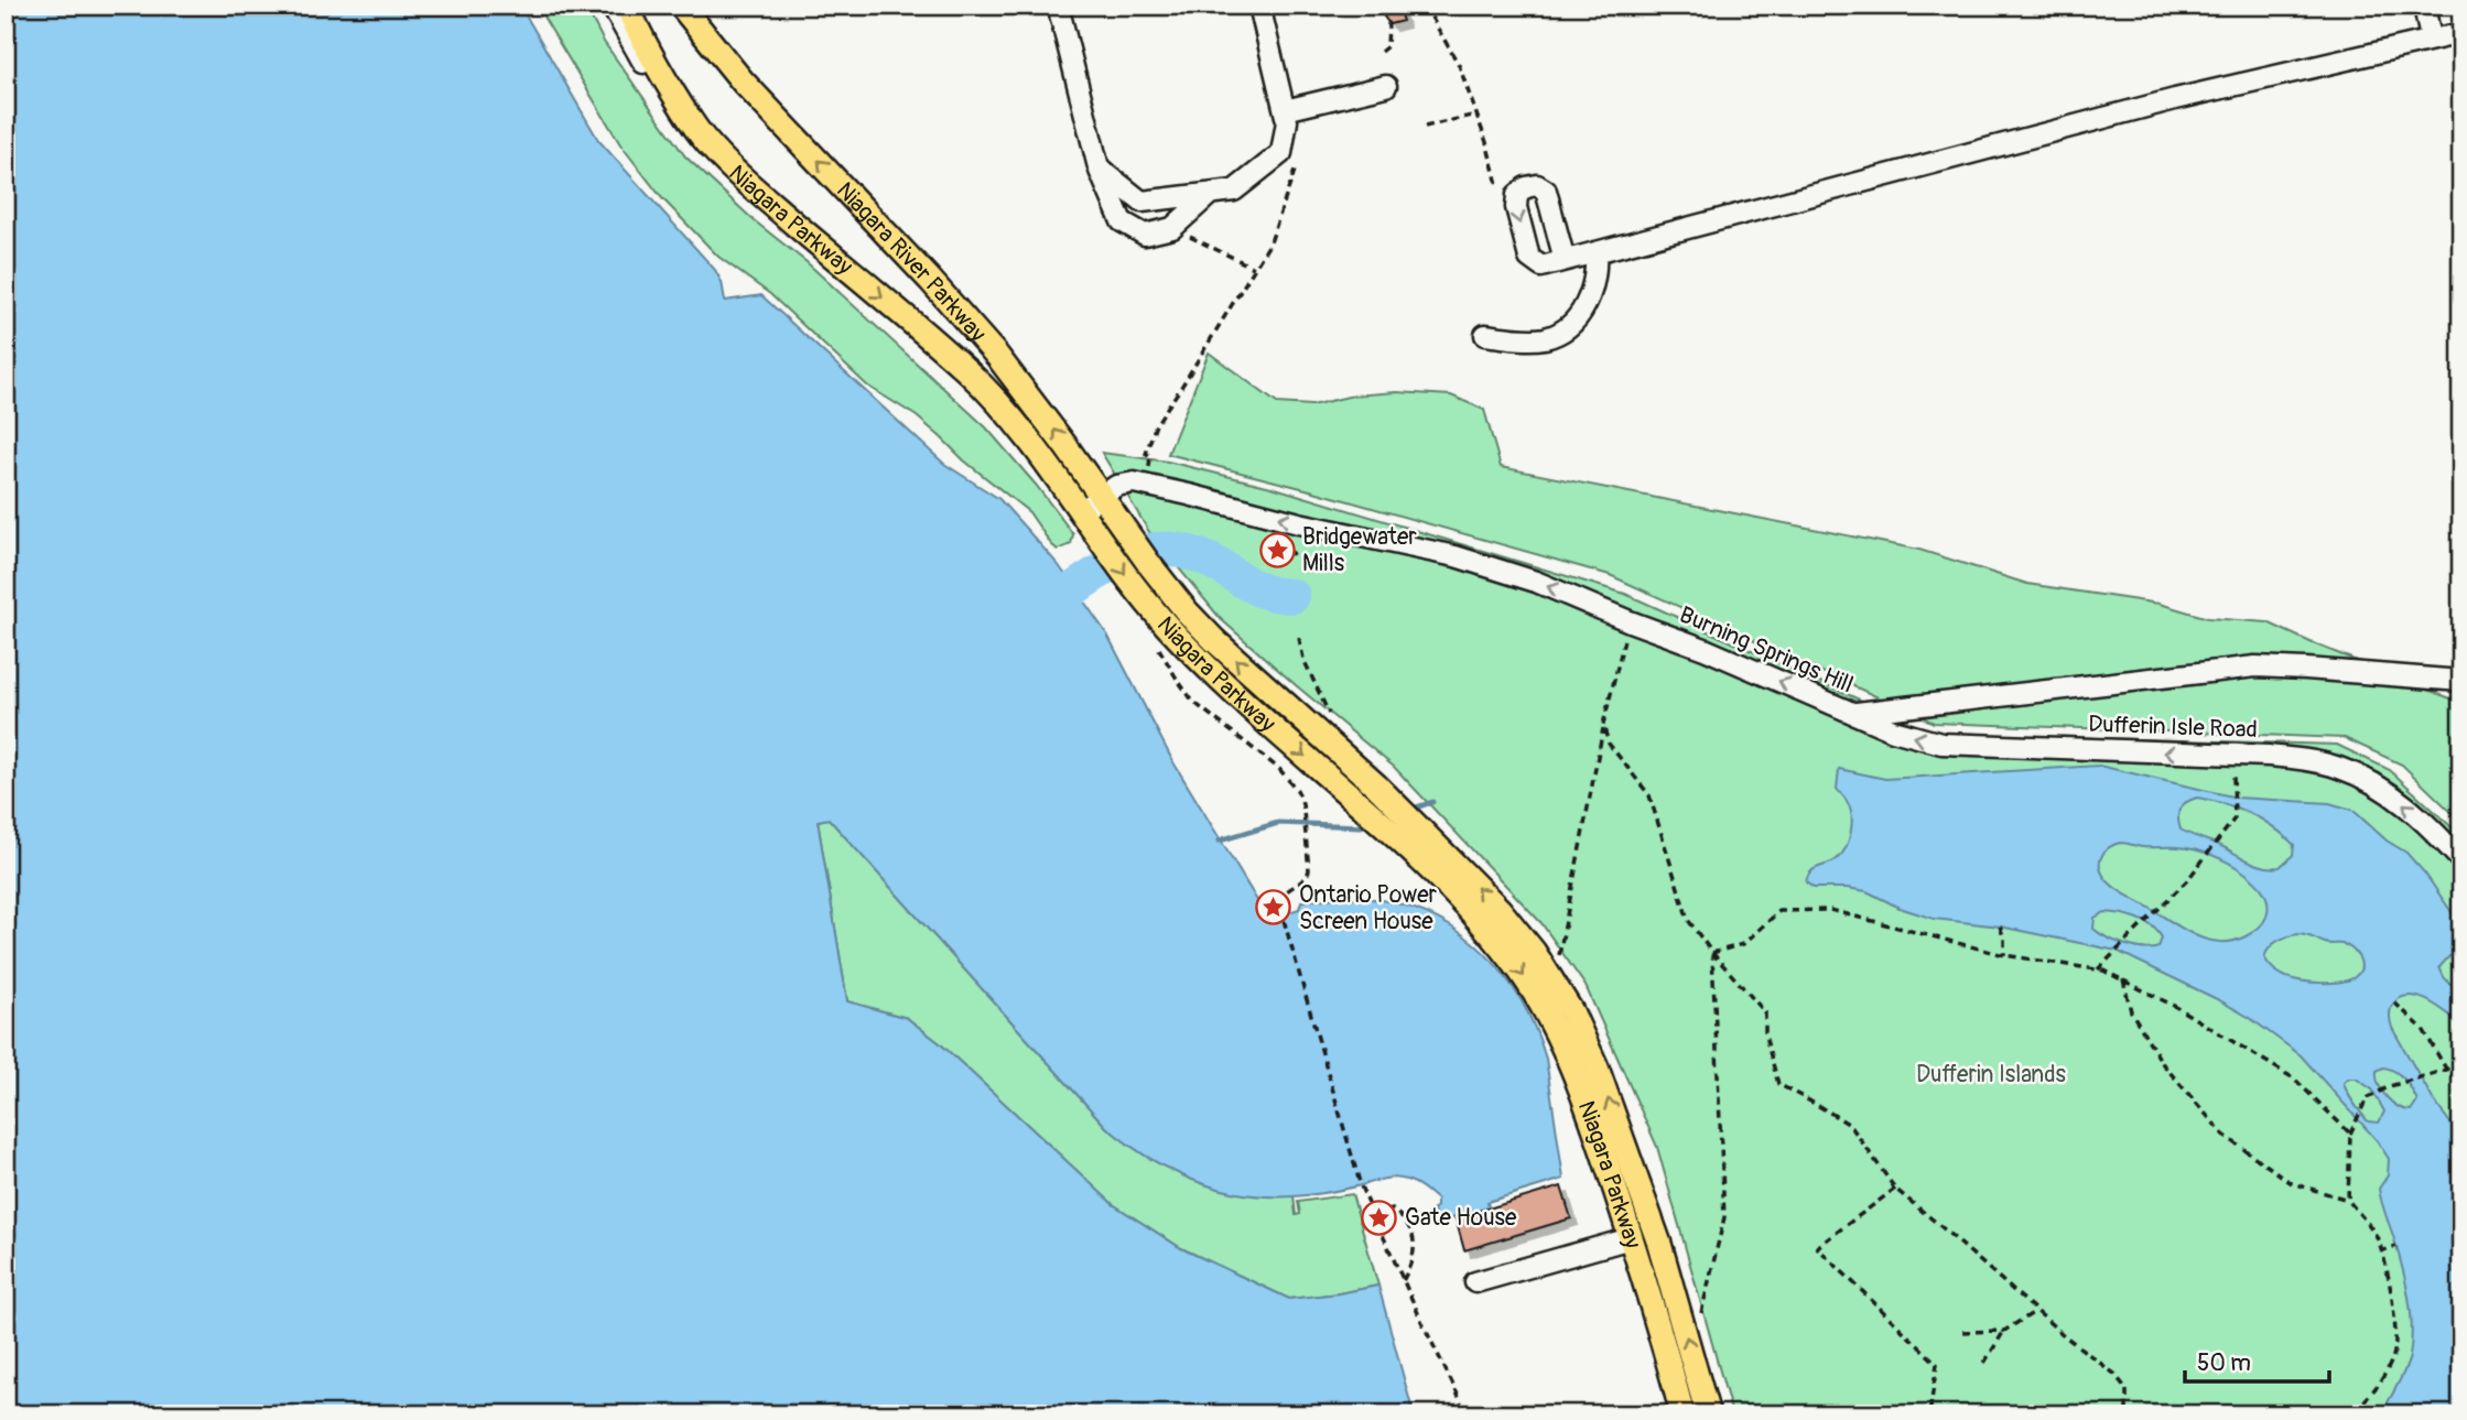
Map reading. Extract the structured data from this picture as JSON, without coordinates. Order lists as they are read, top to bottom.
{
  "streets": {
    "main road": ["Niagara Parkway", "Niagara River Parkway"],
    "street": ["Burning Springs Hill", "Dufferin Isle Road"]
  },
  "crossings": [
    ["Niagara Parkway", "Niagara River Parkway"],
    ["Niagara Parkway", "Burning Springs Hill"],
    ["Niagara River Parkway", "Burning Springs Hill"],
    ["Burning Springs Hill", "Dufferin Isle Road"]
  ],
  "one_way": ["Niagara River Parkway", "Burning Springs Hill", "Dufferin Isle Road"],
  "parks": ["Dufferin Islands"],
  "places": {
    "place": ["Bridgewater Mills", "Ontario Power Screen House", "Gate House"]
  },
  "scale_bar": "50 m"
}
